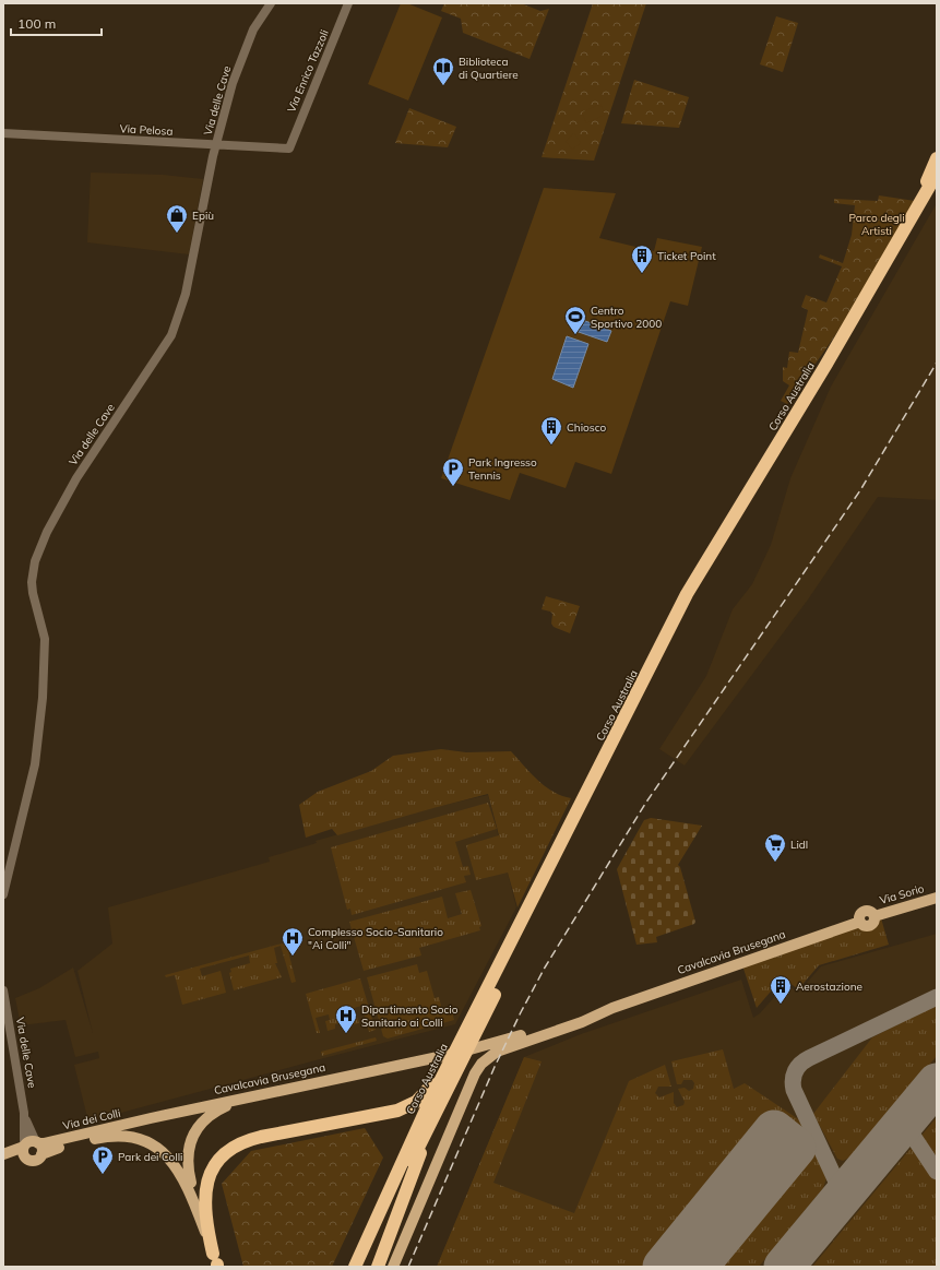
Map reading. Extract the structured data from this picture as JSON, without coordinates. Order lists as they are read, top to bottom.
{
  "streets": {
    "highway": ["Corso Australia"],
    "main road": ["Via Sorio", "Cavalcavia Brusegana", "Via dei Colli"],
    "street": ["Via Enrico Tazzoli", "Via delle Cave", "Via Pelosa"]
  },
  "crossings": [
    ["Via Enrico Tazzoli", "Via Pelosa"],
    ["Via delle Cave", "Via Pelosa"],
    ["Via delle Cave", "Via dei Colli"],
    ["Via Sorio", "Cavalcavia Brusegana"],
    ["Cavalcavia Brusegana", "Via dei Colli"]
  ],
  "parks": ["Parco degli Artisti"],
  "places": {
    "library": ["Biblioteca di Quartiere"],
    "shop": ["Epiù"],
    "building": ["Ticket Point", "Chiosco", "Aerostazione"],
    "sports": ["Centro Sportivo 2000"],
    "parking": ["Park Ingresso Tennis", "Park dei Colli"],
    "supermarket": ["Lidl"],
    "hospital": ["Complesso Socio-Sanitario \"Ai Colli\"", "Dipartimento Socio Sanitario ai Colli"]
  },
  "scale_bar": "100 m"
}
